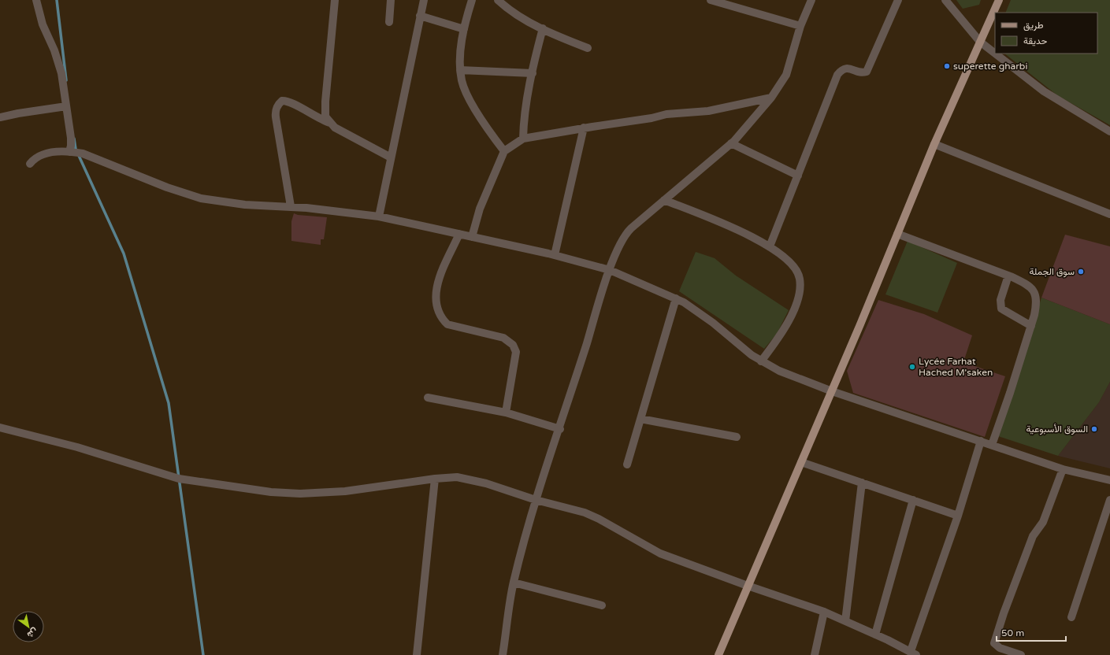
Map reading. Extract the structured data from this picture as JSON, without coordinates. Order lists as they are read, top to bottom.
{
  "places": [
    "superette gharbi",
    "سوق الجملة",
    "Lycée Farhat Hached M'saken",
    "السوق اﻷسبوعية"
  ],
  "legend": ["طريق", "حديقة"],
  "scale_bar": "50 m",
  "north": "bottom right"
}
